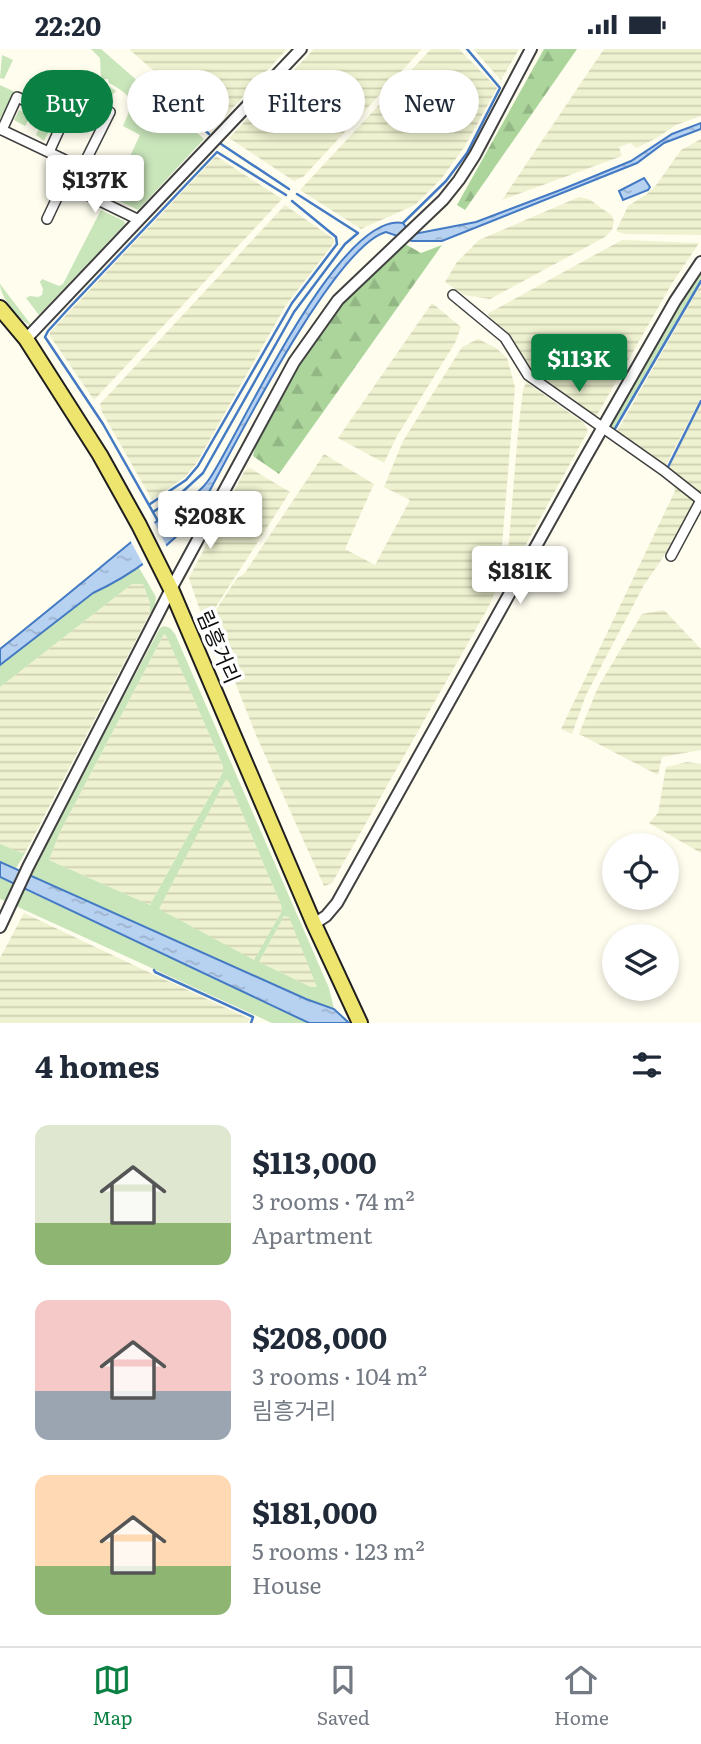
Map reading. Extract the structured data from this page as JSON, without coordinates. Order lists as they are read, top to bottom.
{
  "streets": {
    "main road": ["림흥거리"]
  },
  "page": {
    "status": "22:20",
    "chip": [
      "Buy",
      "Rent",
      "Filters",
      "New"
    ],
    "price": [
      "$137K",
      "$113K",
      "$208K",
      "$181K"
    ],
    "heading": "4 homes",
    "list": [
      {
        "name": "$113,000",
        "note": "3 rooms · 74 m² · Apartment"
      },
      {
        "name": "$208,000",
        "note": "3 rooms · 104 m² · 림흥거리"
      },
      {
        "name": "$181,000",
        "note": "5 rooms · 123 m² · House"
      }
    ],
    "tabs": ["Map", "Saved", "Home"]
  }
}
